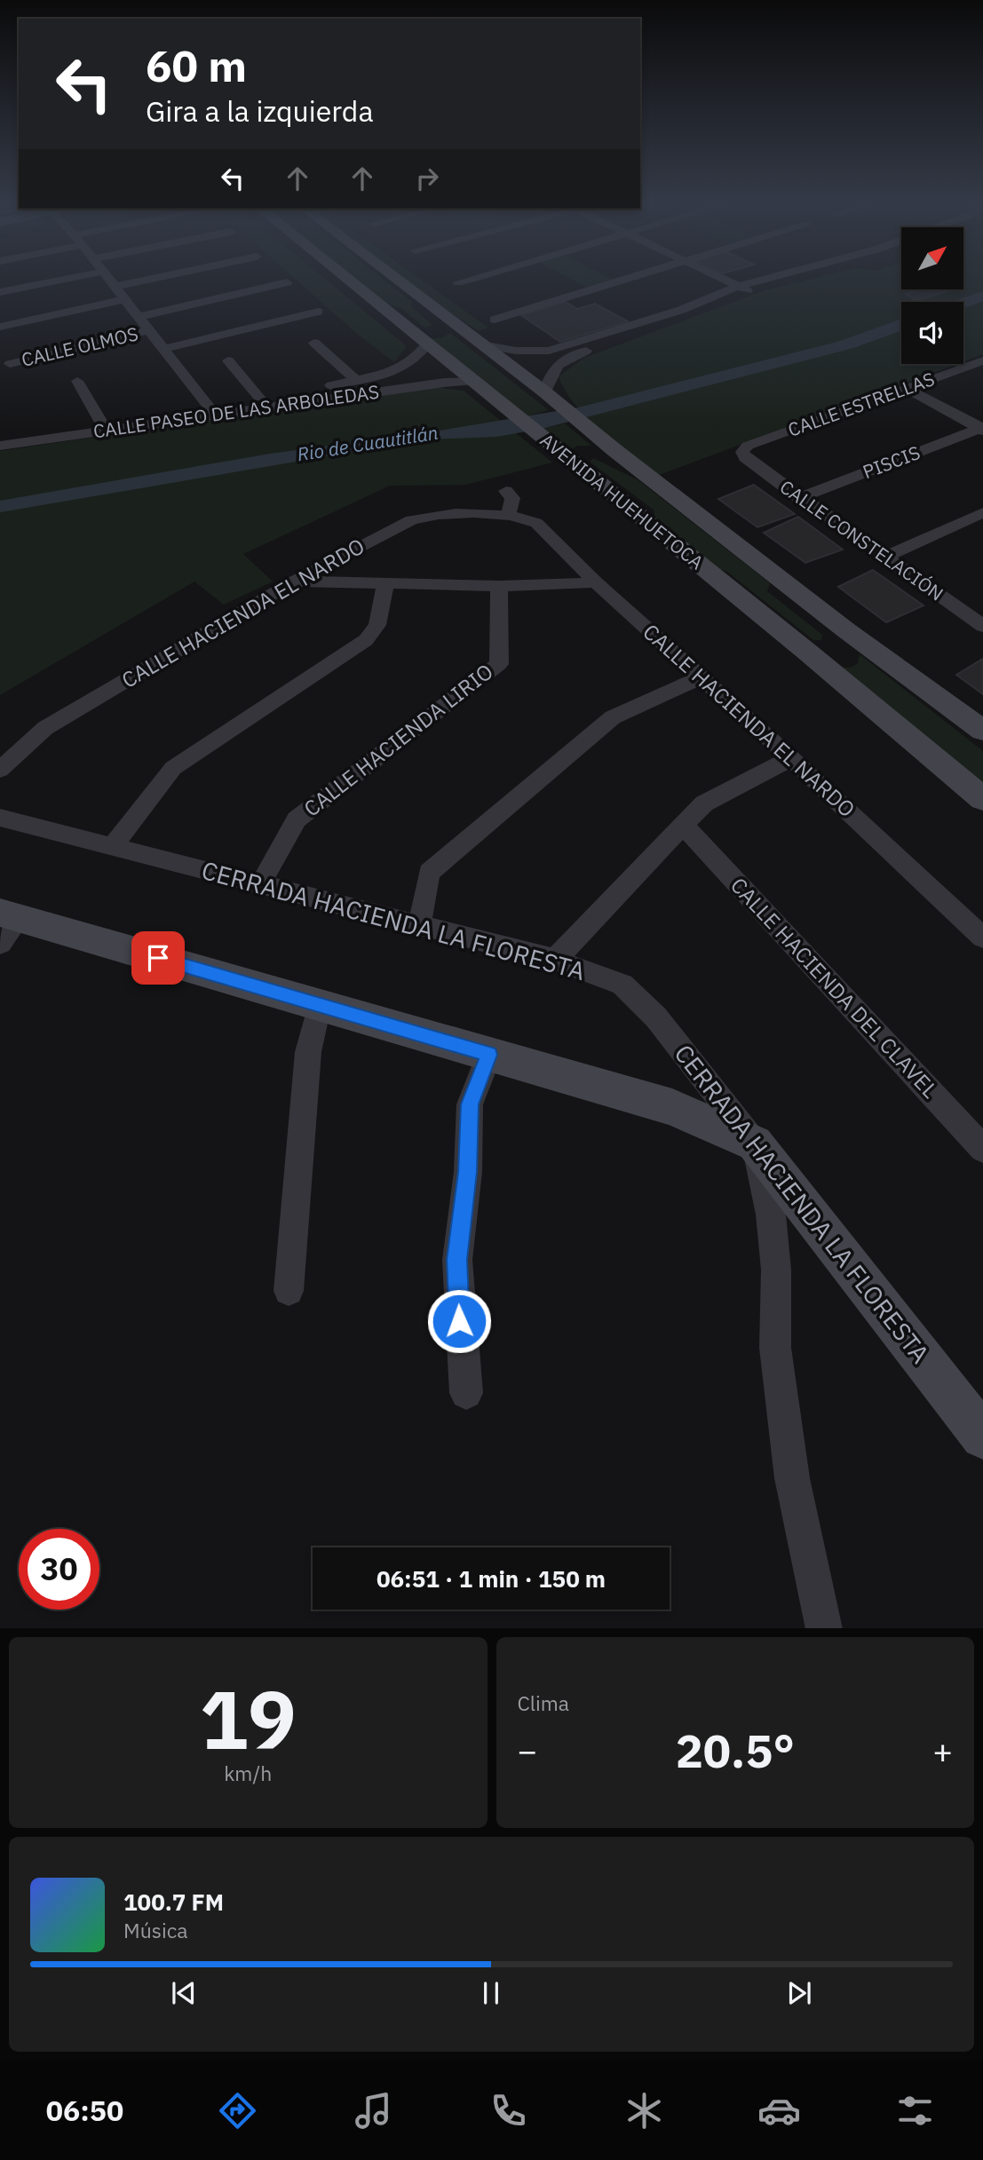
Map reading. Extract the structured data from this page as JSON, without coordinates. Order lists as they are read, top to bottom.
{
  "streets": {
    "main road": ["AVENIDA HUEHUETOCA", "CERRADA HACIENDA LA FLORESTA"],
    "street": [
      "CALLE OLMOS",
      "CALLE ESTRELLAS",
      "CALLE PASEO DE LAS ARBOLEDAS",
      "PISCIS",
      "CALLE CONSTELACIÓN",
      "CALLE HACIENDA EL NARDO",
      "CALLE HACIENDA LIRIO",
      "CALLE HACIENDA DEL CLAVEL"
    ]
  },
  "crossings": [
    ["CALLE ESTRELLAS", "CALLE CONSTELACIÓN"],
    ["CALLE PASEO DE LAS ARBOLEDAS", "AVENIDA HUEHUETOCA"],
    ["PISCIS", "CALLE CONSTELACIÓN"],
    ["CALLE HACIENDA LIRIO", "CERRADA HACIENDA LA FLORESTA"]
  ],
  "water": ["Rio de Cuautitlán"],
  "north": "top right",
  "page": {
    "turn": ["60 m", "Gira a la izquierda"],
    "limit": "30",
    "trip": "06:51 · 1 min · 150 m",
    "tile": [
      ["19", "km/h"],
      "Clima"
    ],
    "heat": ["−", "20.5°", "+"],
    "song": ["100.7 FM", "Música"],
    "tabs": "06:50"
  }
}
